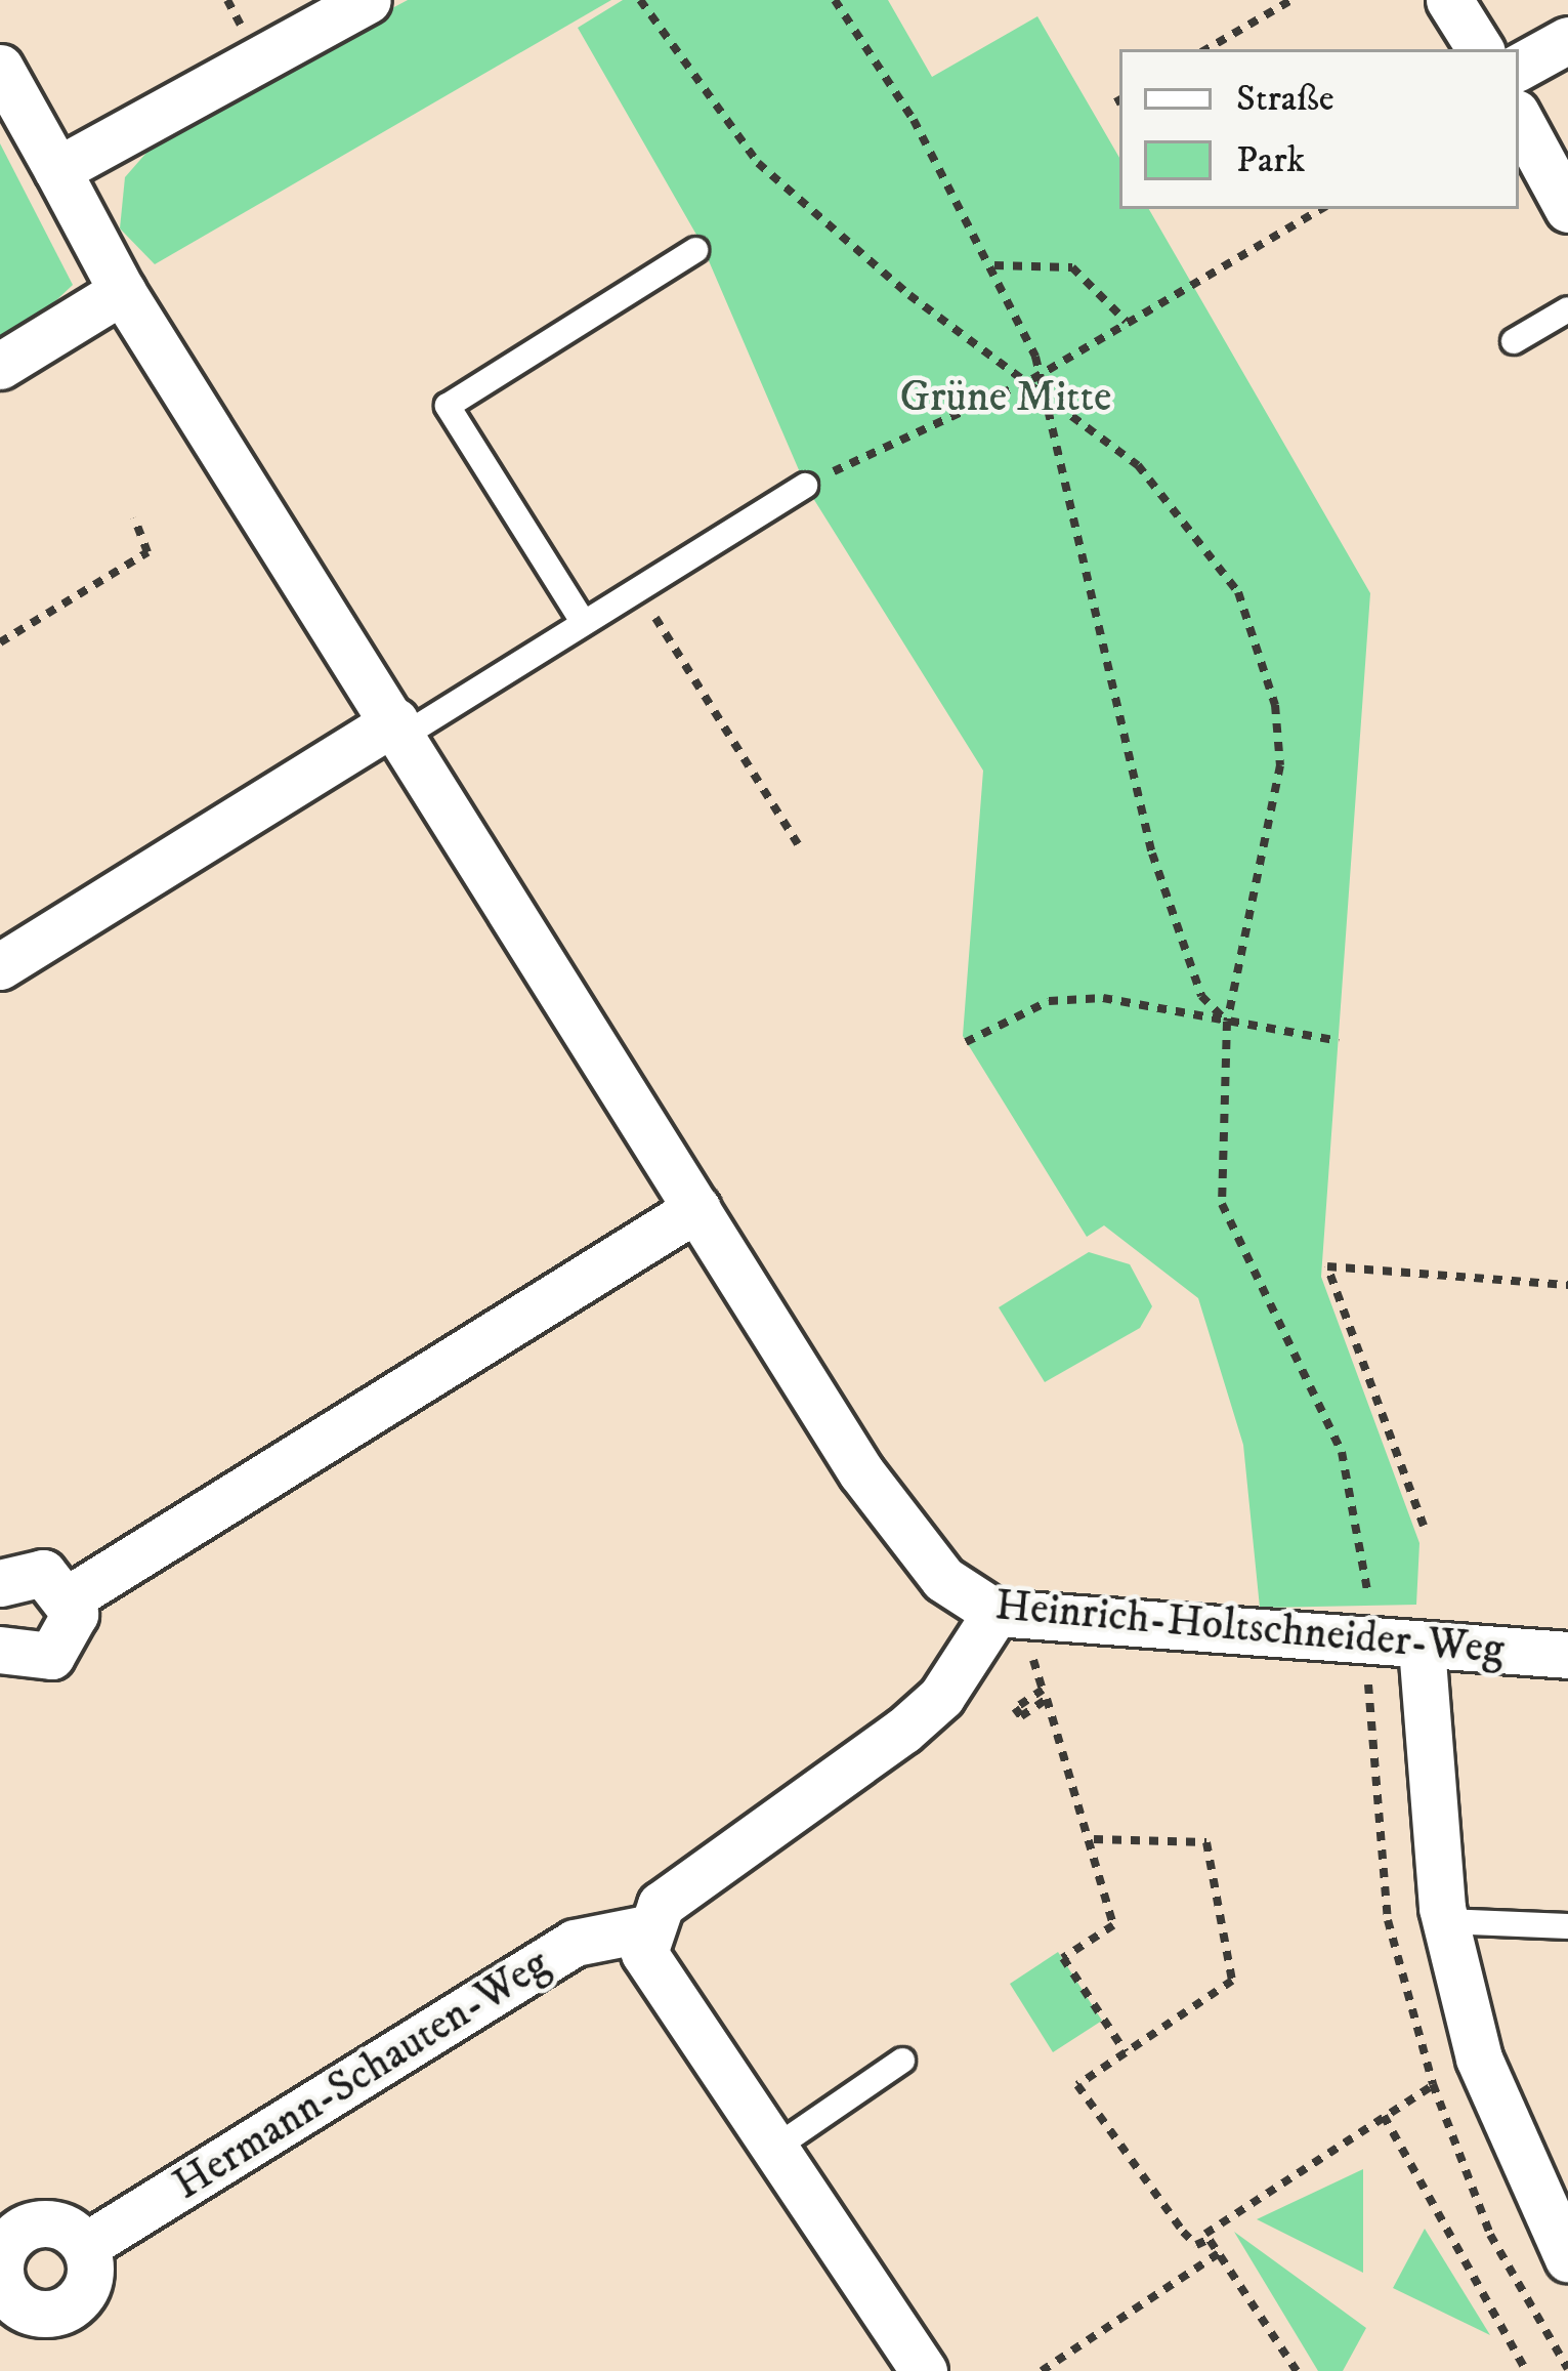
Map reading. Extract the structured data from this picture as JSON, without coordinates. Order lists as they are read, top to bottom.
{
  "streets": {
    "street": ["Heinrich-Holtschneider-Weg", "Hermann-Schauten-Weg"]
  },
  "parks": ["Grüne Mitte"],
  "legend": ["Straße", "Park"]
}
